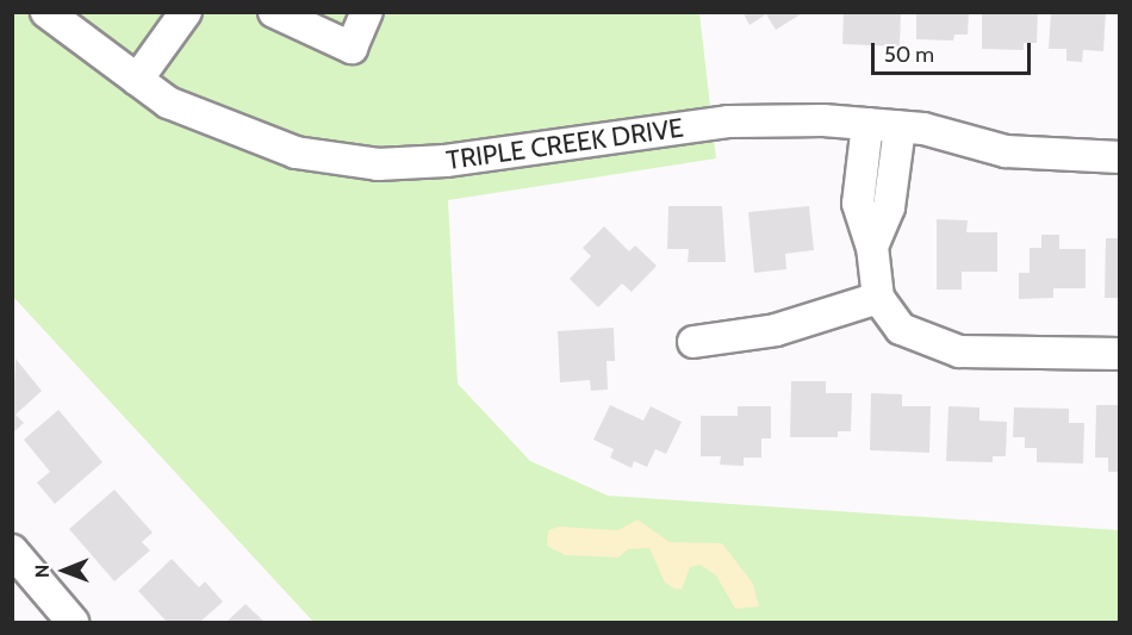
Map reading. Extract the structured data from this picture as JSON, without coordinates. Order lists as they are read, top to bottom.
{
  "streets": {
    "street": ["TRIPLE CREEK DRIVE"]
  },
  "scale_bar": "50 m",
  "north": "left"
}
